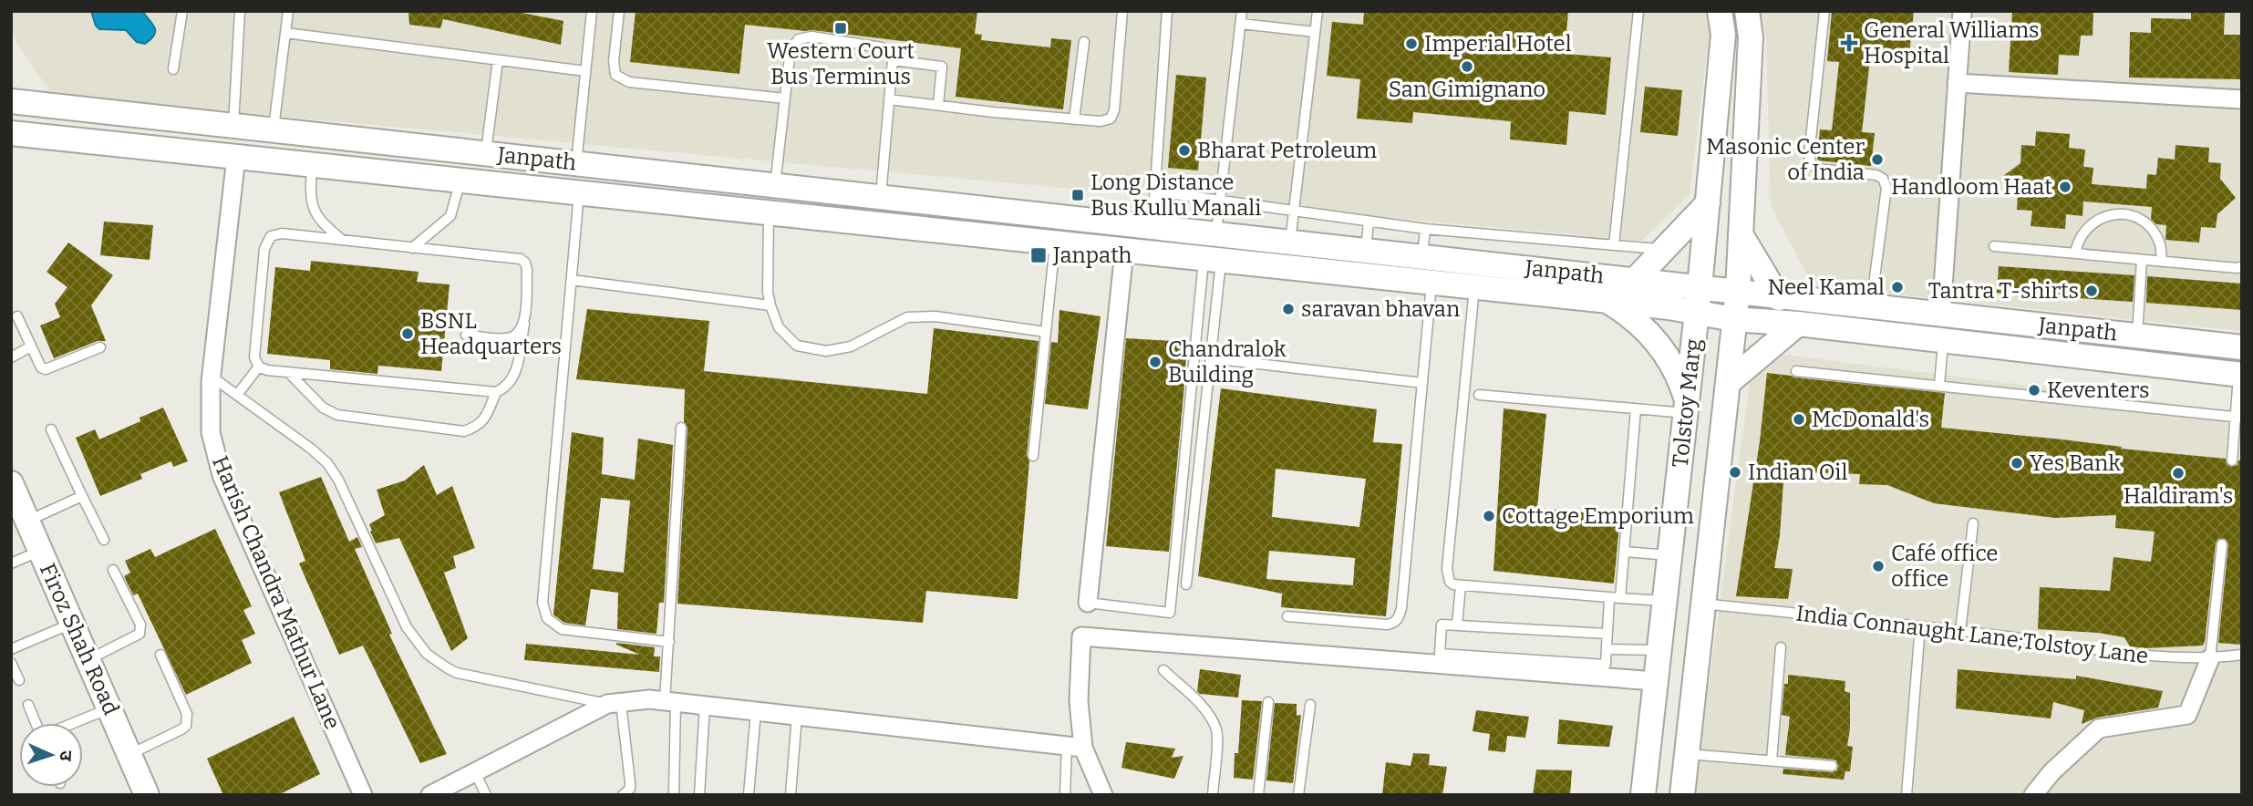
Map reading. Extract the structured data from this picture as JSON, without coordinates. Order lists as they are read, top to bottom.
{
  "streets": {
    "main road": ["Janpath", "Tolstoy Marg", "Firoz Shah Road"],
    "street": ["Harish Chandra Mathur Lane"],
    "lane": ["India Connaught Lane;Tolstoy Lane"]
  },
  "crossings": [
    ["Janpath", "Tolstoy Marg"],
    ["Janpath", "Harish Chandra Mathur Lane"],
    ["Tolstoy Marg", "India Connaught Lane;Tolstoy Lane"]
  ],
  "places": {
    "transit": ["Western Court Bus Terminus", "Long Distance Bus Kullu Manali", "Janpath"],
    "health": ["General Williams Hospital"],
    "other": [
      "Imperial Hotel",
      "San Gimignano",
      "Bharat Petroleum",
      "Masonic Center of India",
      "Handloom Haat",
      "Neel Kamal",
      "Tantra T-shirts",
      "saravan bhavan",
      "BSNL Headquarters",
      "Chandralok Building",
      "Keventers",
      "McDonald's",
      "Yes Bank",
      "Indian Oil",
      "Haldiram's",
      "Cottage Emporium",
      "Café office office"
    ]
  },
  "north": "right"
}
